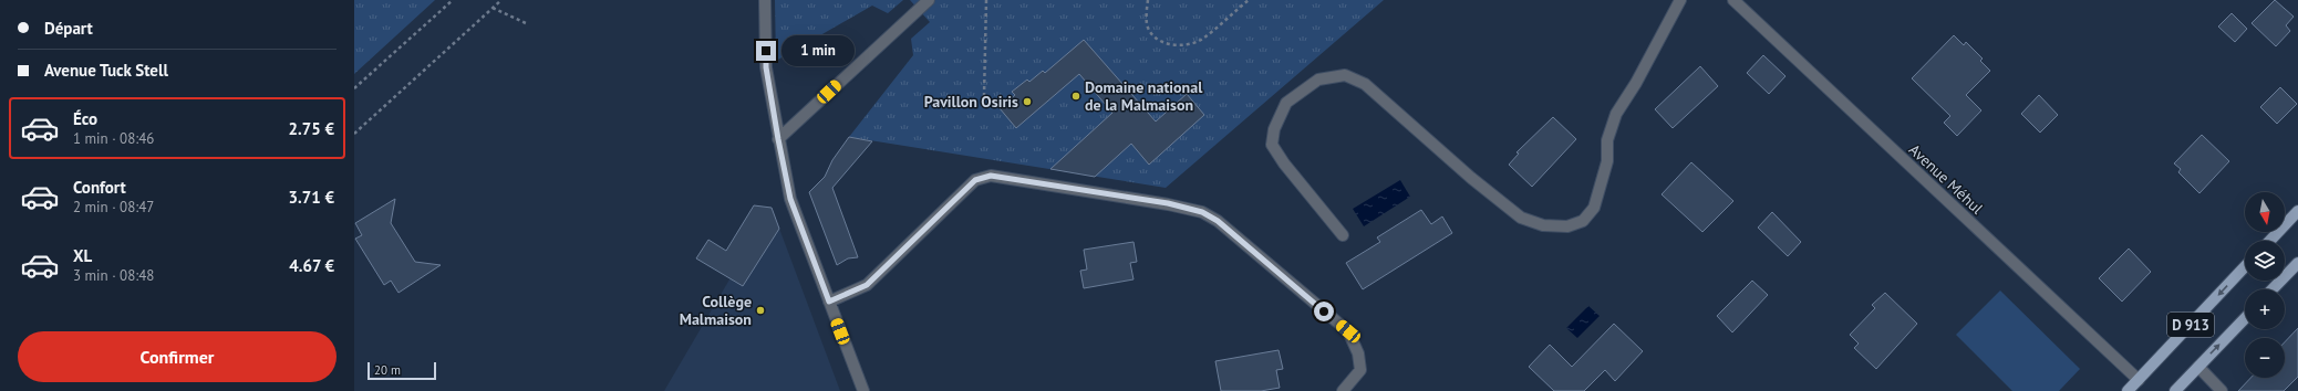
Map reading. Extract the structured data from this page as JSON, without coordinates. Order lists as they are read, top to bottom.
{
  "streets": {
    "main road": ["D 913"],
    "street": ["Avenue Méhul"]
  },
  "crossings": [
    ["Avenue Méhul", "D 913"]
  ],
  "places": ["Domaine national de la Malmaison", "Pavillon Osiris", "Collège Malmaison"],
  "scale_bar": "20 m",
  "north": "bottom",
  "page": {
    "banner": ["Départ", "Avenue Tuck Stell"],
    "bubble": "1 min",
    "list": [
      {
        "name": "Éco",
        "note": "1 min · 08:46",
        "value": "2.75 €"
      },
      {
        "name": "Confort",
        "note": "2 min · 08:47",
        "value": "3.71 €"
      },
      {
        "name": "XL",
        "note": "3 min · 08:48",
        "value": "4.67 €"
      }
    ],
    "map_buttons": ["+", "−"],
    "buttons": "Confirmer",
    "scale": "20 m"
  }
}
